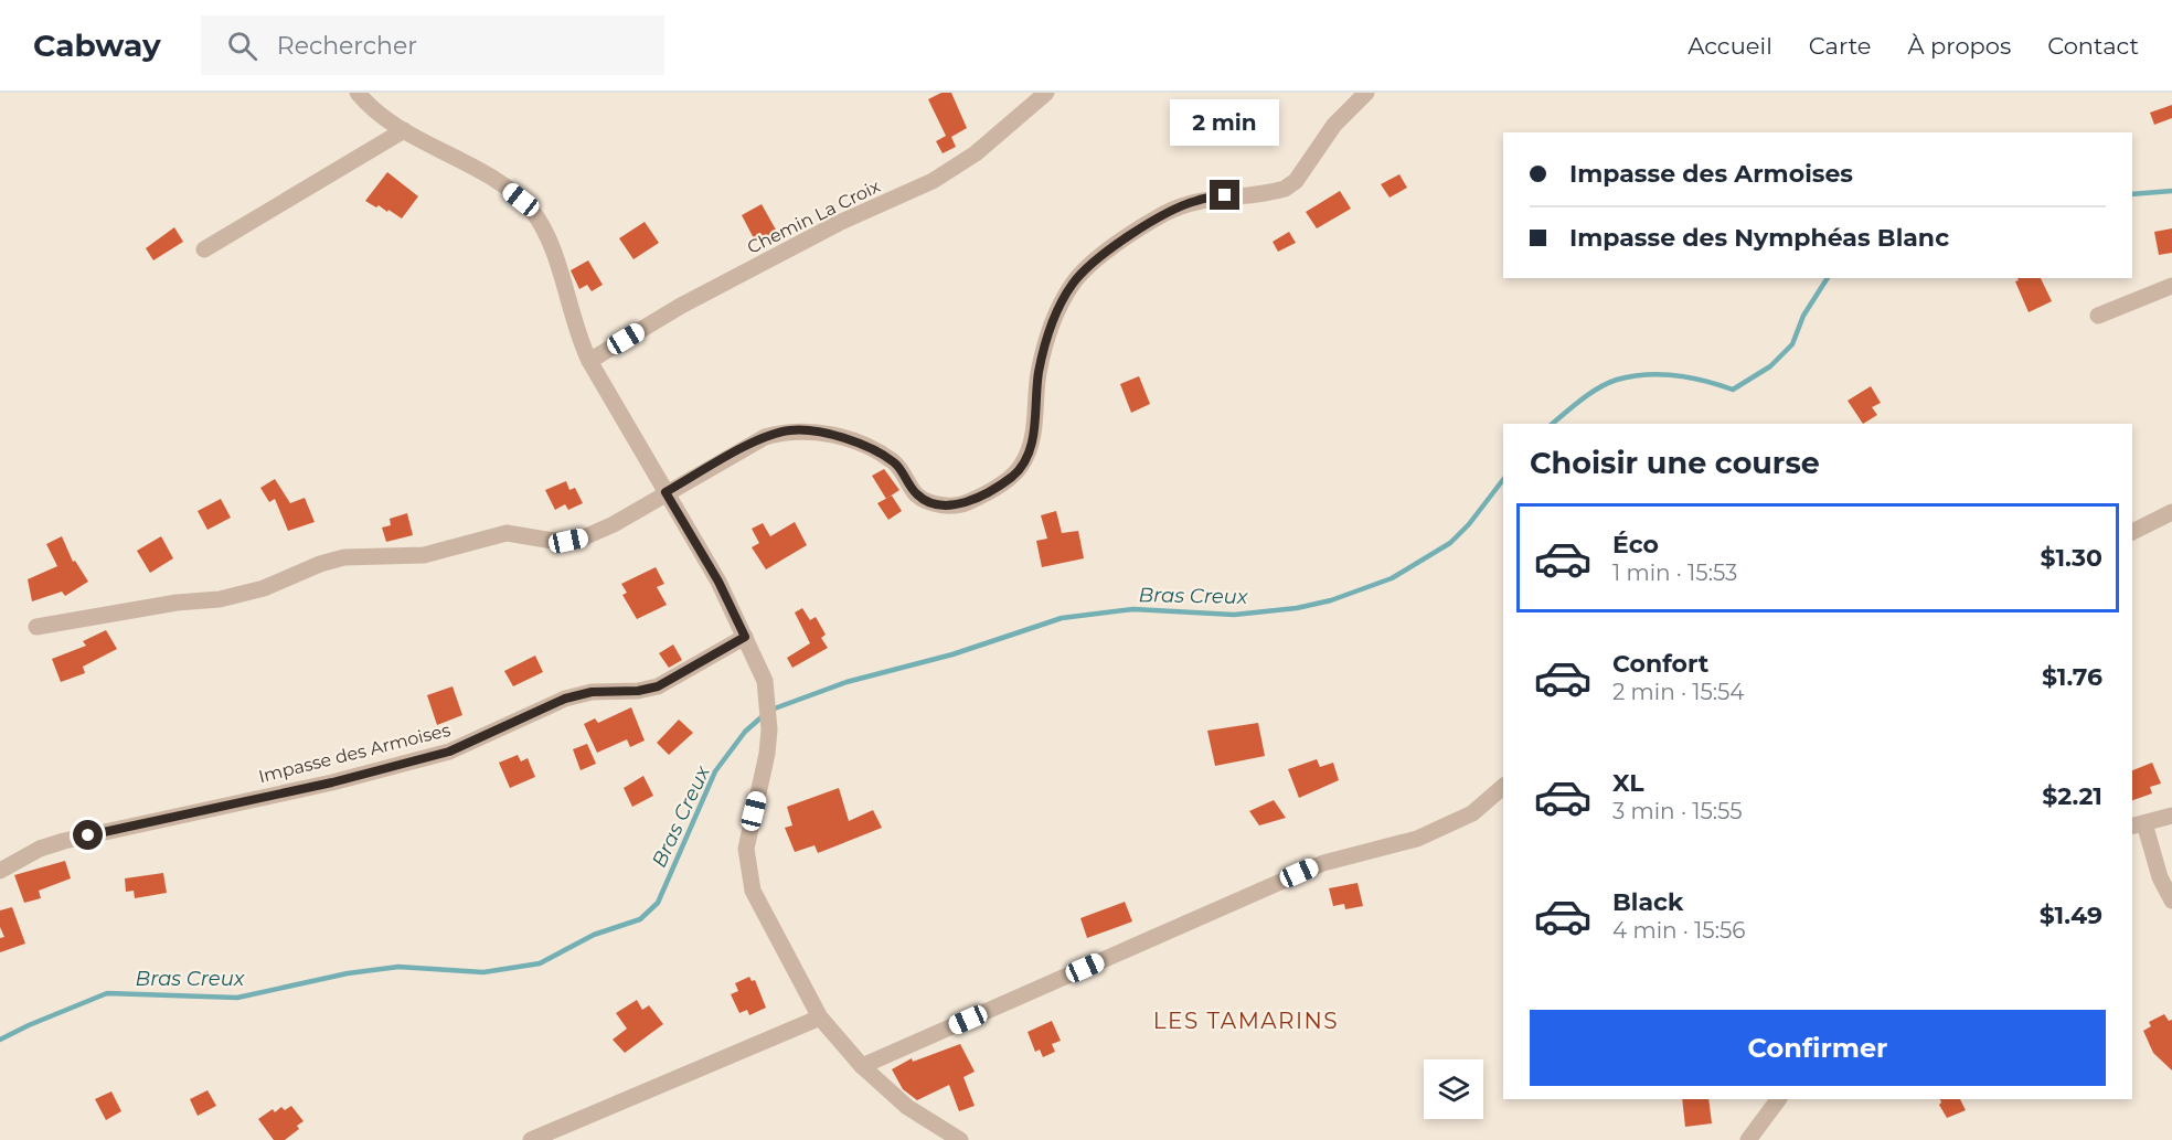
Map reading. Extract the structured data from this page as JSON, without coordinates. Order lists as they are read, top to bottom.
{
  "streets": {
    "street": ["Chemin La Croix", "Impasse des Armoises"]
  },
  "districts": ["LES TAMARINS"],
  "water": ["Bras Creux"],
  "page": {
    "header": "Cabway",
    "search": "Rechercher",
    "nav": [
      "Accueil",
      "Carte",
      "À propos",
      "Contact"
    ],
    "bubble": "2 min",
    "banner": ["Impasse des Armoises", "Impasse des Nymphéas Blanc"],
    "heading": "Choisir une course",
    "list": [
      {
        "name": "Éco",
        "note": "1 min · 15:53",
        "value": "$1.30"
      },
      {
        "name": "Confort",
        "note": "2 min · 15:54",
        "value": "$1.76"
      },
      {
        "name": "XL",
        "note": "3 min · 15:55",
        "value": "$2.21"
      },
      {
        "name": "Black",
        "note": "4 min · 15:56",
        "value": "$1.49"
      }
    ],
    "buttons": "Confirmer"
  }
}
